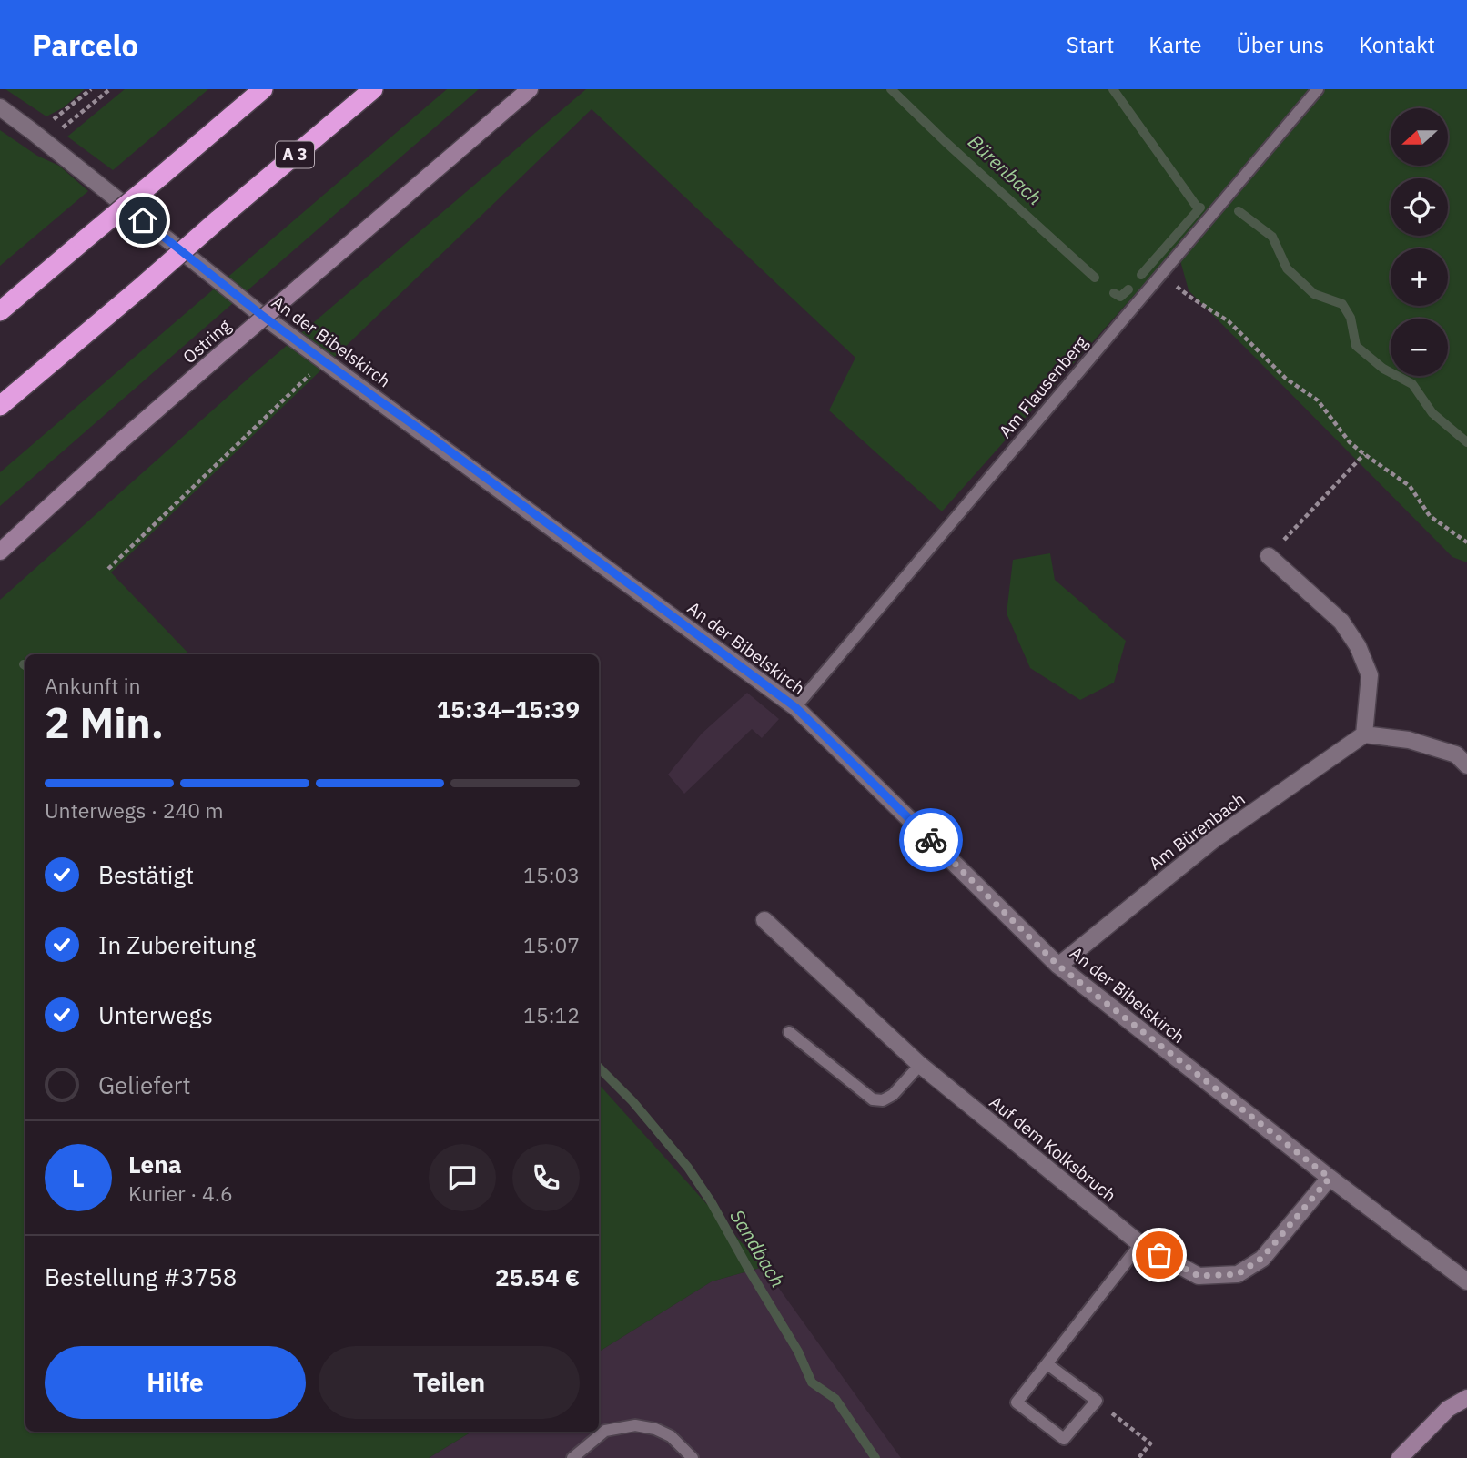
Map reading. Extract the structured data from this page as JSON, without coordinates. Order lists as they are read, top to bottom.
{
  "streets": {
    "highway": ["A 3"],
    "main road": ["Ostring"],
    "street": ["An der Bibelskirch", "Am Bürenbach", "Auf dem Kolksbruch"],
    "lane": ["Am Flausenberg"]
  },
  "crossings": [
    ["An der Bibelskirch", "Am Flausenberg"],
    ["An der Bibelskirch", "Am Bürenbach"],
    ["An der Bibelskirch", "Auf dem Kolksbruch"]
  ],
  "water": ["Bürenbach", "Sandbach"],
  "north": "left",
  "page": {
    "header": "Parcelo",
    "nav": [
      "Start",
      "Karte",
      "Über uns",
      "Kontakt"
    ],
    "map_buttons": ["+", "−"],
    "heading": ["2 Min.", "Ankunft in", "15:34–15:39"],
    "panel": [
      "Lena",
      "Kurier · 4.6",
      "Bestellung #3758",
      "25.54 €"
    ],
    "bar": "Unterwegs · 240 m",
    "list": [
      ["Bestätigt", "15:03"],
      ["In Zubereitung", "15:07"],
      ["Unterwegs", "15:12"],
      "Geliefert"
    ],
    "round": "L",
    "buttons": ["Hilfe", "Teilen"]
  }
}
